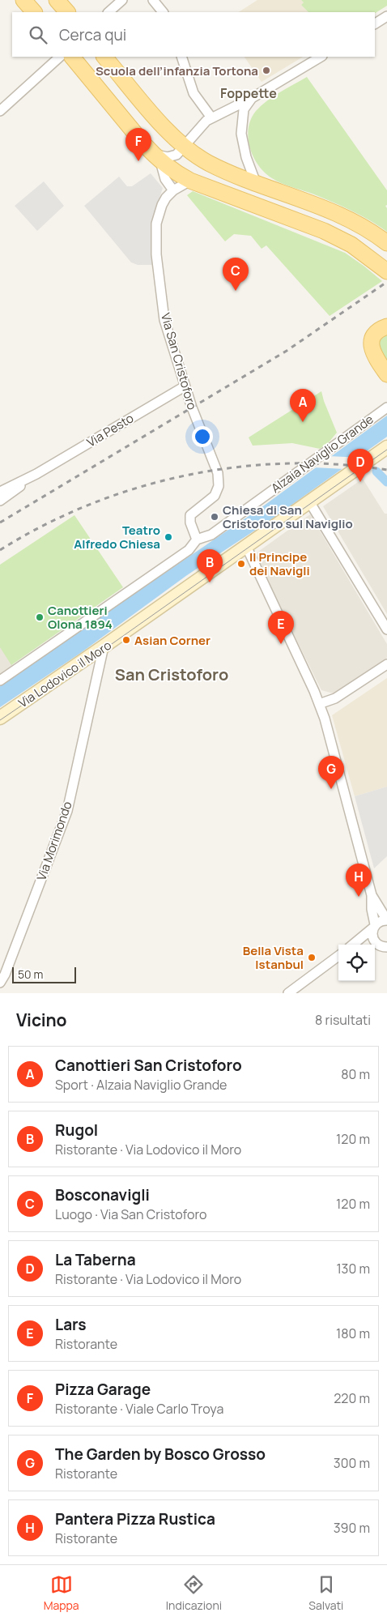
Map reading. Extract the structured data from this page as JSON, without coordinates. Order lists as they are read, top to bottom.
{
  "streets": {
    "street": [
      "Via San Cristoforo",
      "Via Pesto",
      "Alzaia Naviglio Grande",
      "Via Lodovico il Moro",
      "Via Morimondo"
    ]
  },
  "crossings": [
    ["Via San Cristoforo", "Via Pesto"],
    ["Via San Cristoforo", "Alzaia Naviglio Grande"],
    ["Via Lodovico il Moro", "Via Morimondo"]
  ],
  "districts": ["Foppette", "San Cristoforo"],
  "places": [
    "Scuola dell’infanzia Tortona",
    "Chiesa di San Cristoforo sul Naviglio",
    "Teatro Alfredo Chiesa",
    "II Principe dei Navigli",
    "Canottieri Olona 1894",
    "Asian Corner",
    "Bella Vista Istanbul"
  ],
  "scale_bar": "50 m",
  "page": {
    "search": "Cerca qui",
    "pins": [
      "F",
      "C",
      "A",
      "D",
      "B",
      "E",
      "G",
      "H"
    ],
    "scale": "50 m",
    "heading": ["Vicino", "8 risultati"],
    "list": [
      {
        "mark": "A",
        "name": "Canottieri San Cristoforo",
        "note": "Sport · Alzaia Naviglio Grande",
        "value": "80 m"
      },
      {
        "mark": "B",
        "name": "Rugol",
        "note": "Ristorante · Via Lodovico il Moro",
        "value": "120 m"
      },
      {
        "mark": "C",
        "name": "Bosconavigli",
        "note": "Luogo · Via San Cristoforo",
        "value": "120 m"
      },
      {
        "mark": "D",
        "name": "La Taberna",
        "note": "Ristorante · Via Lodovico il Moro",
        "value": "130 m"
      },
      {
        "mark": "E",
        "name": "Lars",
        "note": "Ristorante",
        "value": "180 m"
      },
      {
        "mark": "F",
        "name": "Pizza Garage",
        "note": "Ristorante · Viale Carlo Troya",
        "value": "220 m"
      },
      {
        "mark": "G",
        "name": "The Garden by Bosco Grosso",
        "note": "Ristorante",
        "value": "300 m"
      },
      {
        "mark": "H",
        "name": "Pantera Pizza Rustica",
        "note": "Ristorante",
        "value": "390 m"
      }
    ],
    "nav": ["Mappa", "Indicazioni", "Salvati"]
  }
}
